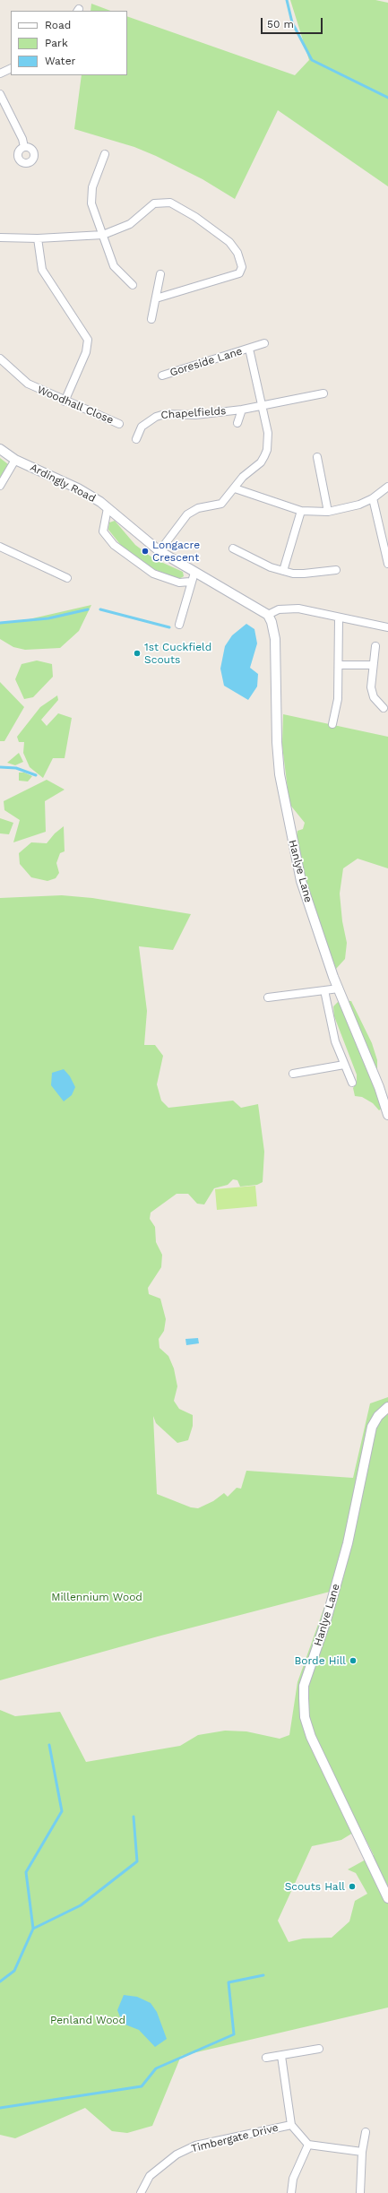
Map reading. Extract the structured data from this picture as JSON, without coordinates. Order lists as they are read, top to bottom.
{
  "streets": {
    "street": [
      "Goreside Lane",
      "Woodhall Close",
      "Chapelfields",
      "Ardingly Road",
      "Hanlye Lane",
      "Timbergate Drive"
    ]
  },
  "crossings": [
    ["Goreside Lane", "Chapelfields"],
    ["Ardingly Road", "Hanlye Lane"]
  ],
  "parks": ["Millennium Wood", "Penland Wood"],
  "places": [
    "Longacre Crescent",
    "1st Cuckfield Scouts",
    "Borde Hill",
    "Scouts Hall"
  ],
  "legend": ["Road", "Park", "Water"],
  "scale_bar": "50 m"
}
